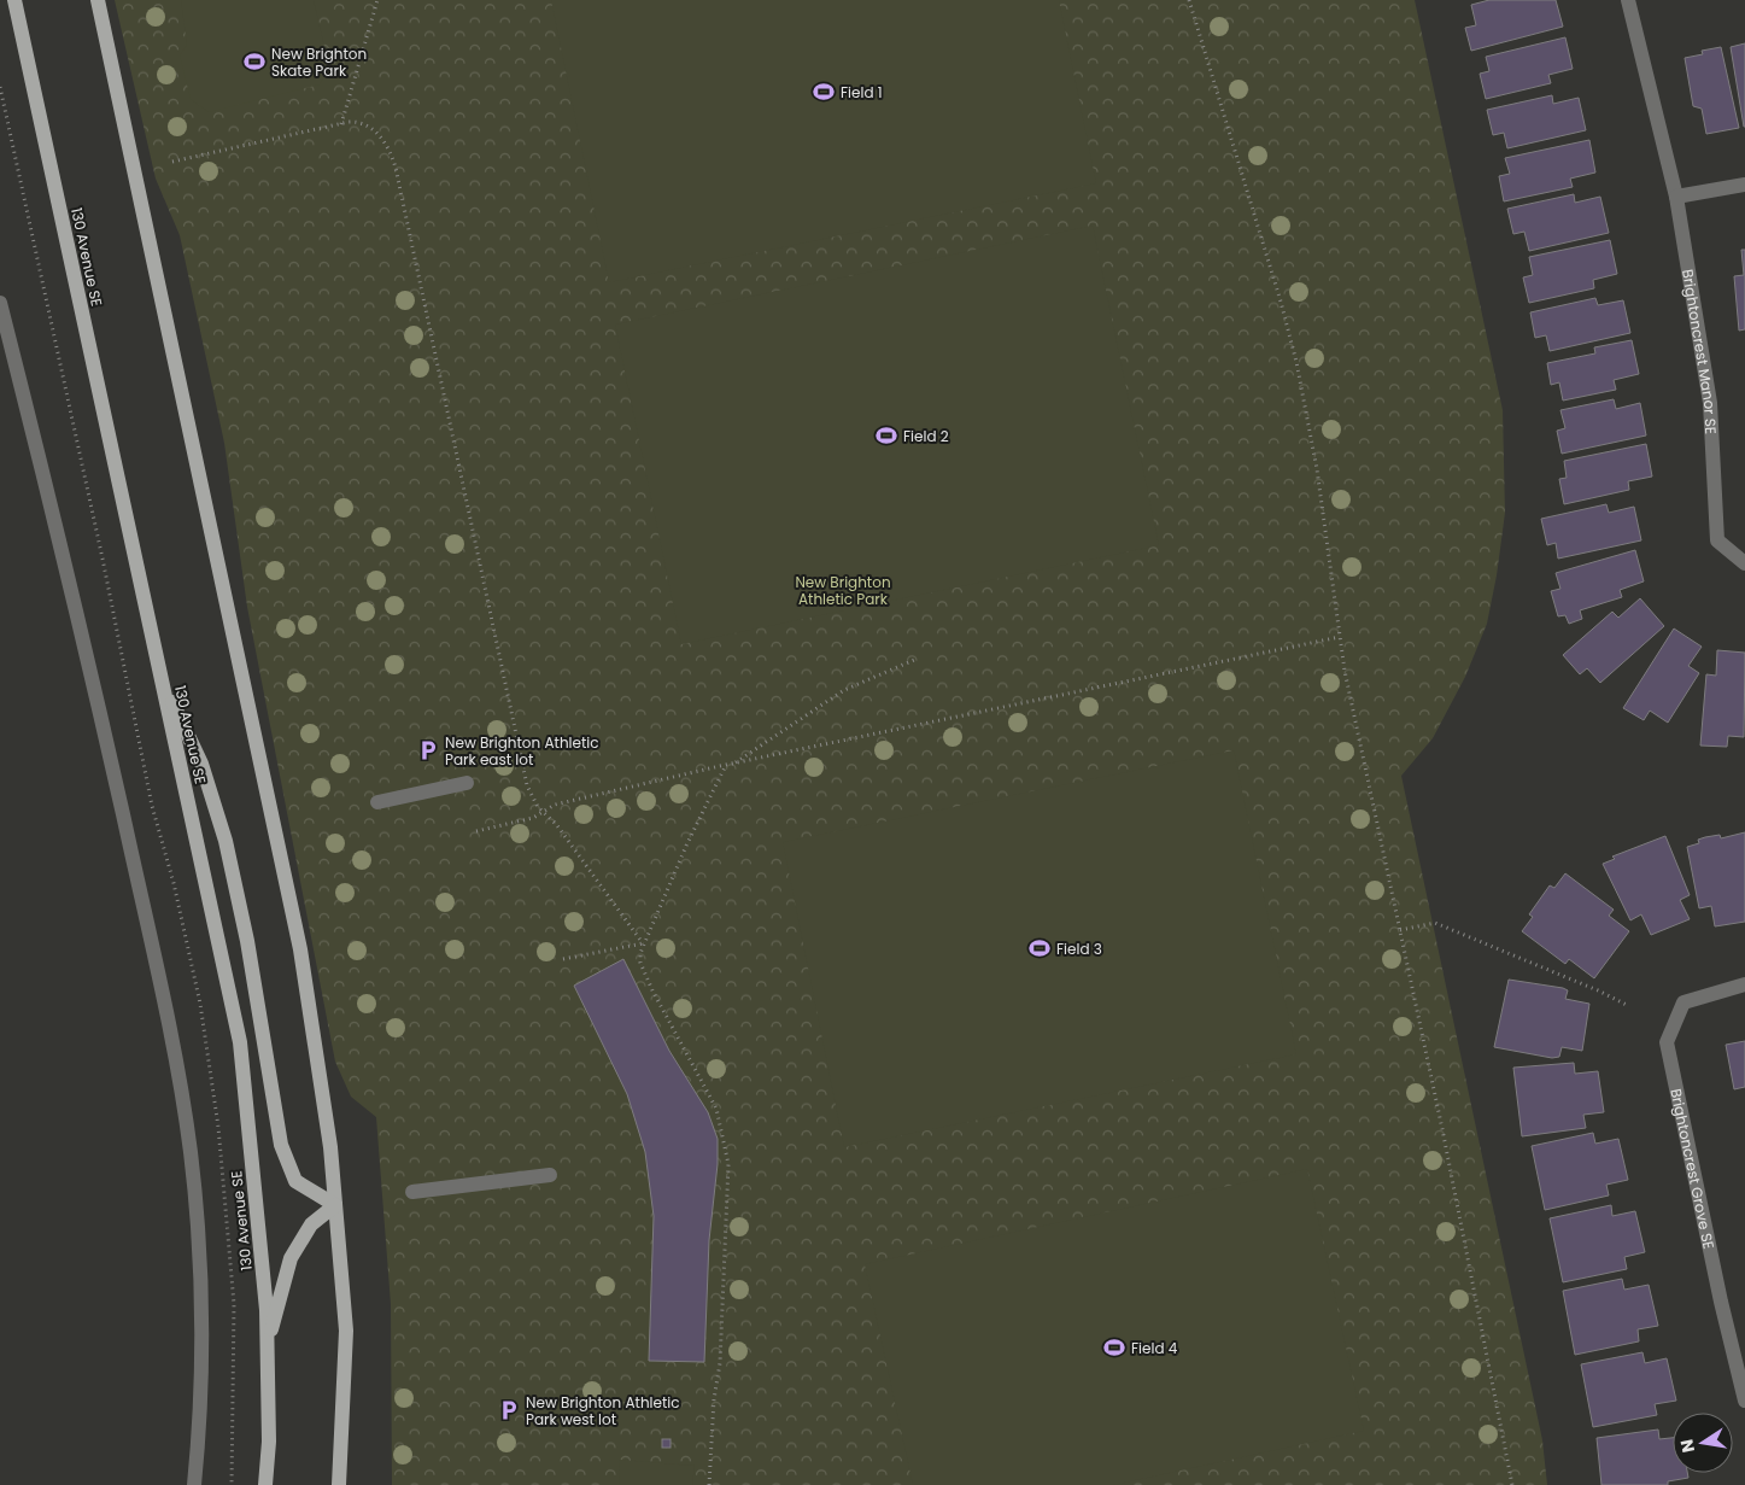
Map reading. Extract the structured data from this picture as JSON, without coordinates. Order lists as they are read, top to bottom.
{
  "streets": {
    "main road": ["130 Avenue SE"],
    "street": ["Brightoncrest Manor SE", "Brightoncrest Grove SE"]
  },
  "parks": ["New Brighton Athletic Park"],
  "places": {
    "sports": [
      "New Brighton Skate Park",
      "Field 1",
      "Field 2",
      "Field 3",
      "Field 4"
    ],
    "parking": ["New Brighton Athletic Park east lot", "New Brighton Athletic Park west lot"]
  },
  "north": "left"
}
